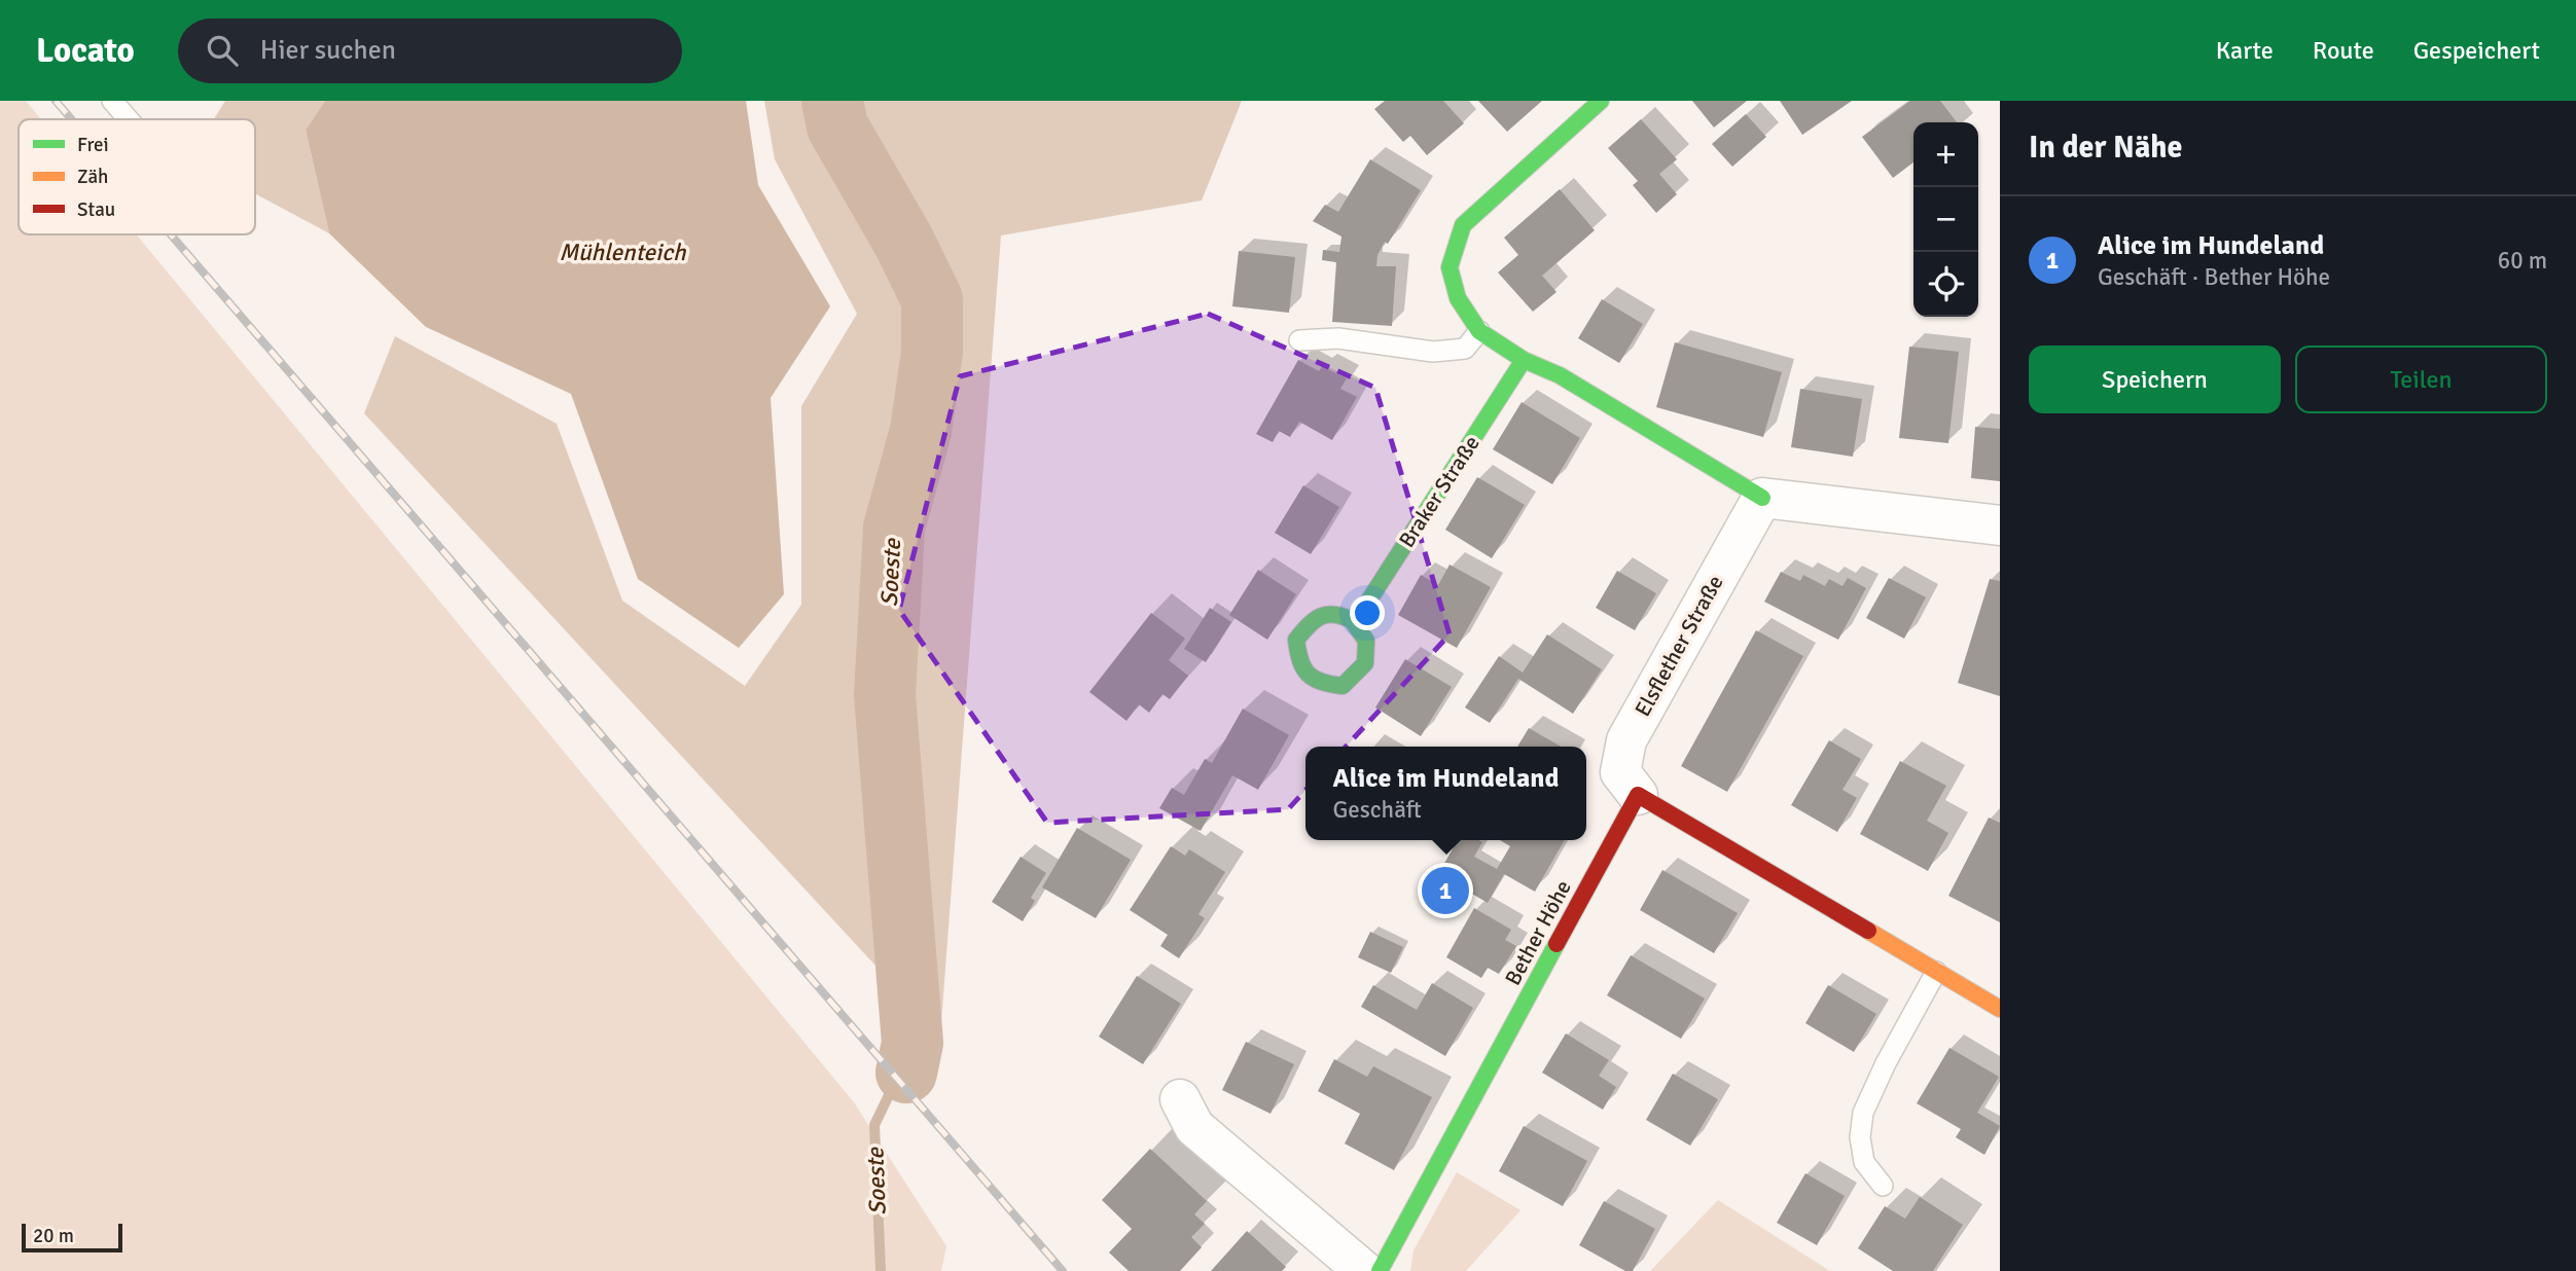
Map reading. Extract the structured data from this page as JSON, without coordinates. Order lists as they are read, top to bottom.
{
  "streets": {
    "street": ["Braker Straße", "Elsflether Straße", "Bether Höhe"]
  },
  "crossings": [
    ["Elsflether Straße", "Bether Höhe"]
  ],
  "water": ["Mühlenteich", "Soeste"],
  "legend": ["Frei", "Zäh", "Stau"],
  "scale_bar": "20 m",
  "page": {
    "header": "Locato",
    "search": "Hier suchen",
    "nav": ["Karte", "Route", "Gespeichert"],
    "heading": "In der Nähe",
    "map_buttons": ["+", "−"],
    "list": [
      {
        "mark": "1",
        "name": "Alice im Hundeland",
        "note": "Geschäft · Bether Höhe",
        "value": "60 m"
      }
    ],
    "buttons": ["Speichern", "Teilen"],
    "popup": ["Alice im Hundeland", "Geschäft"],
    "pins": "1",
    "scale": "20 m"
  }
}
